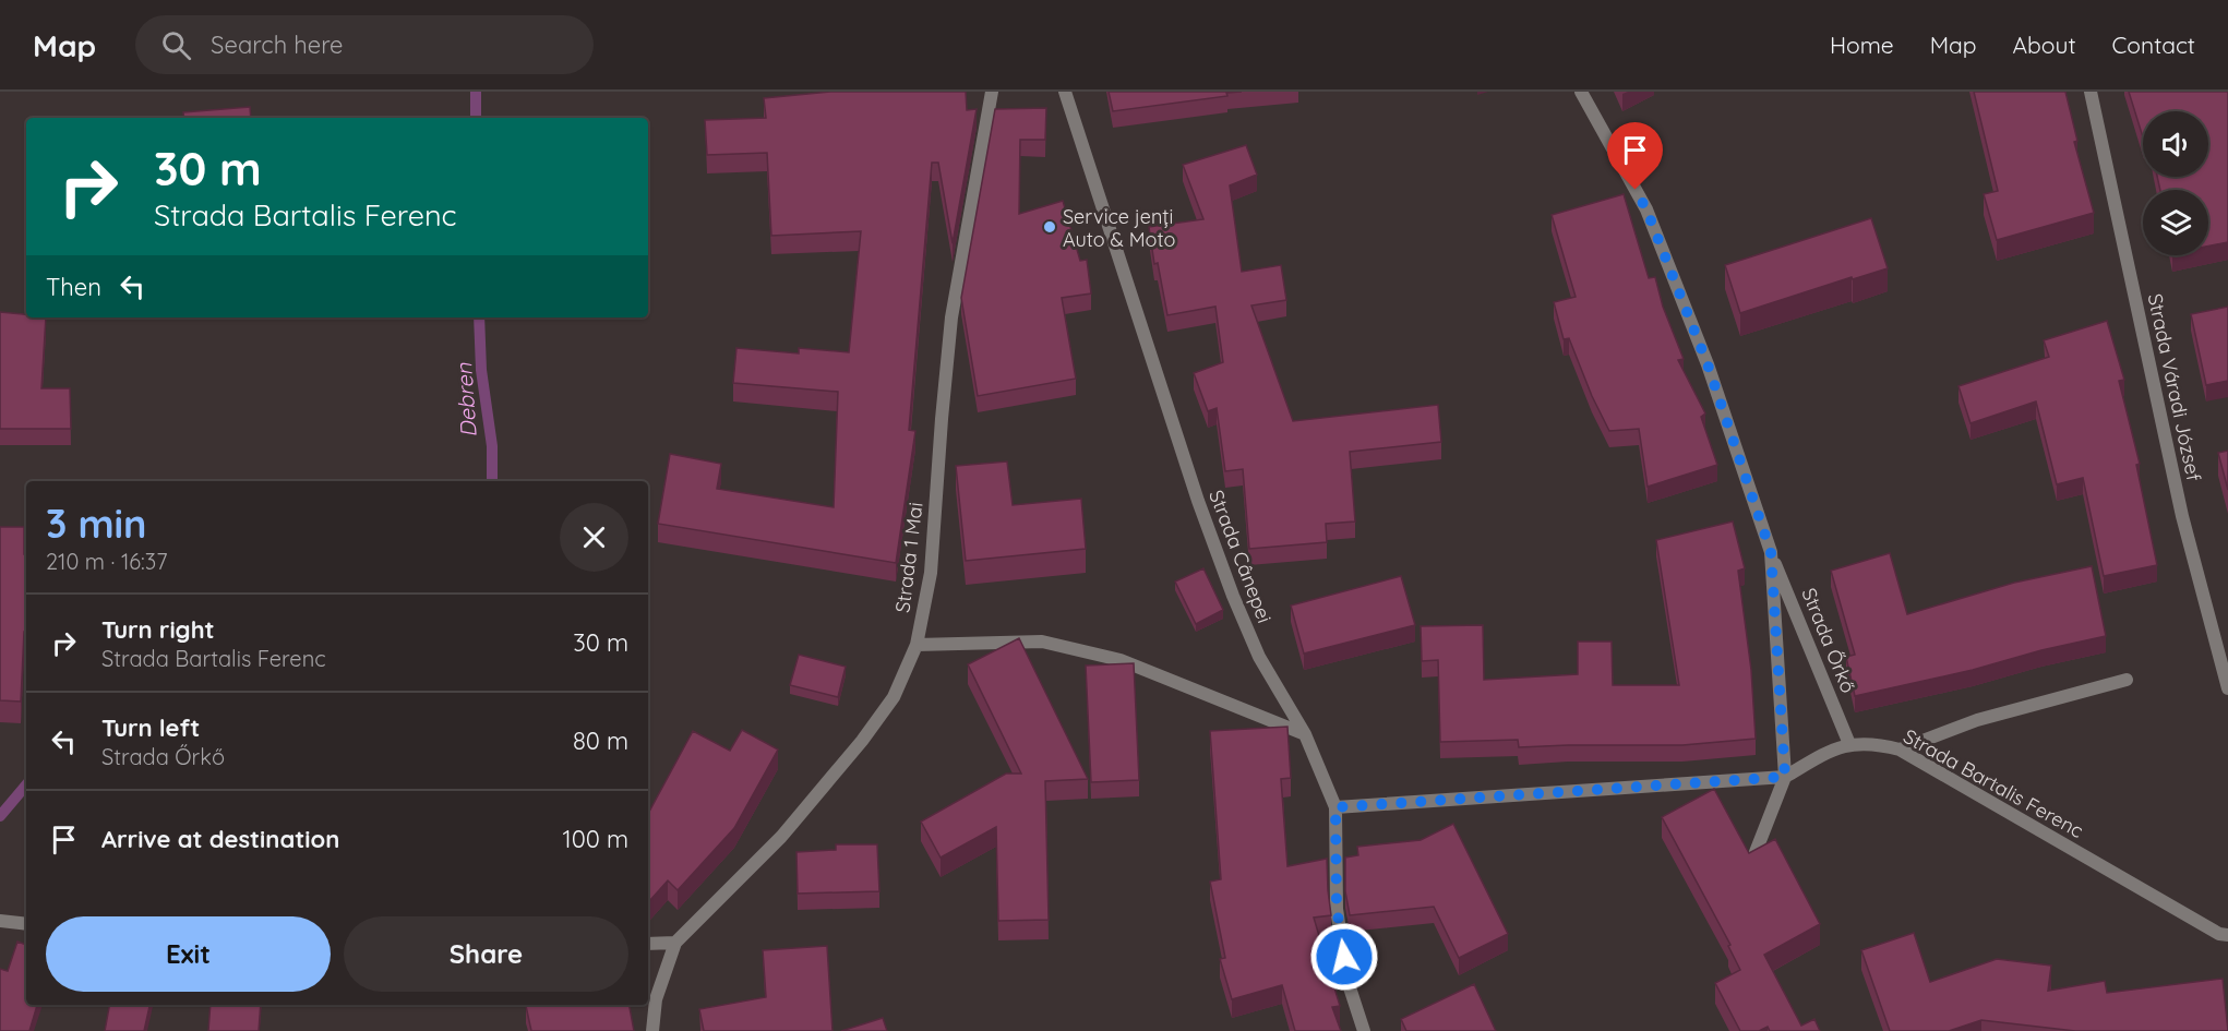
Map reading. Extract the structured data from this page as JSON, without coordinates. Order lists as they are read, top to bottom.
{
  "streets": {
    "street": [
      "Strada Váradi József",
      "Strada Cânepei",
      "Strada 1 Mai",
      "Strada Őrkő",
      "Strada Bartalis Ferenc"
    ]
  },
  "crossings": [
    ["Strada Cânepei", "Strada Bartalis Ferenc"],
    ["Strada Őrkő", "Strada Bartalis Ferenc"]
  ],
  "water": ["Debren"],
  "places": ["Service jenți Auto & Moto"],
  "page": {
    "header": "Map",
    "search": "Search here",
    "nav": [
      "Home",
      "Map",
      "About",
      "Contact"
    ],
    "turn": ["30 m", "Strada Bartalis Ferenc"],
    "then": "Then",
    "heading": ["3 min", "210 m · 16:37"],
    "list": [
      {
        "name": "Turn right",
        "note": "Strada Bartalis Ferenc",
        "value": "30 m"
      },
      {
        "name": "Turn left",
        "note": "Strada Őrkő",
        "value": "80 m"
      },
      {
        "name": "Arrive at destination",
        "value": "100 m"
      }
    ],
    "buttons": ["Exit", "Share"]
  }
}
